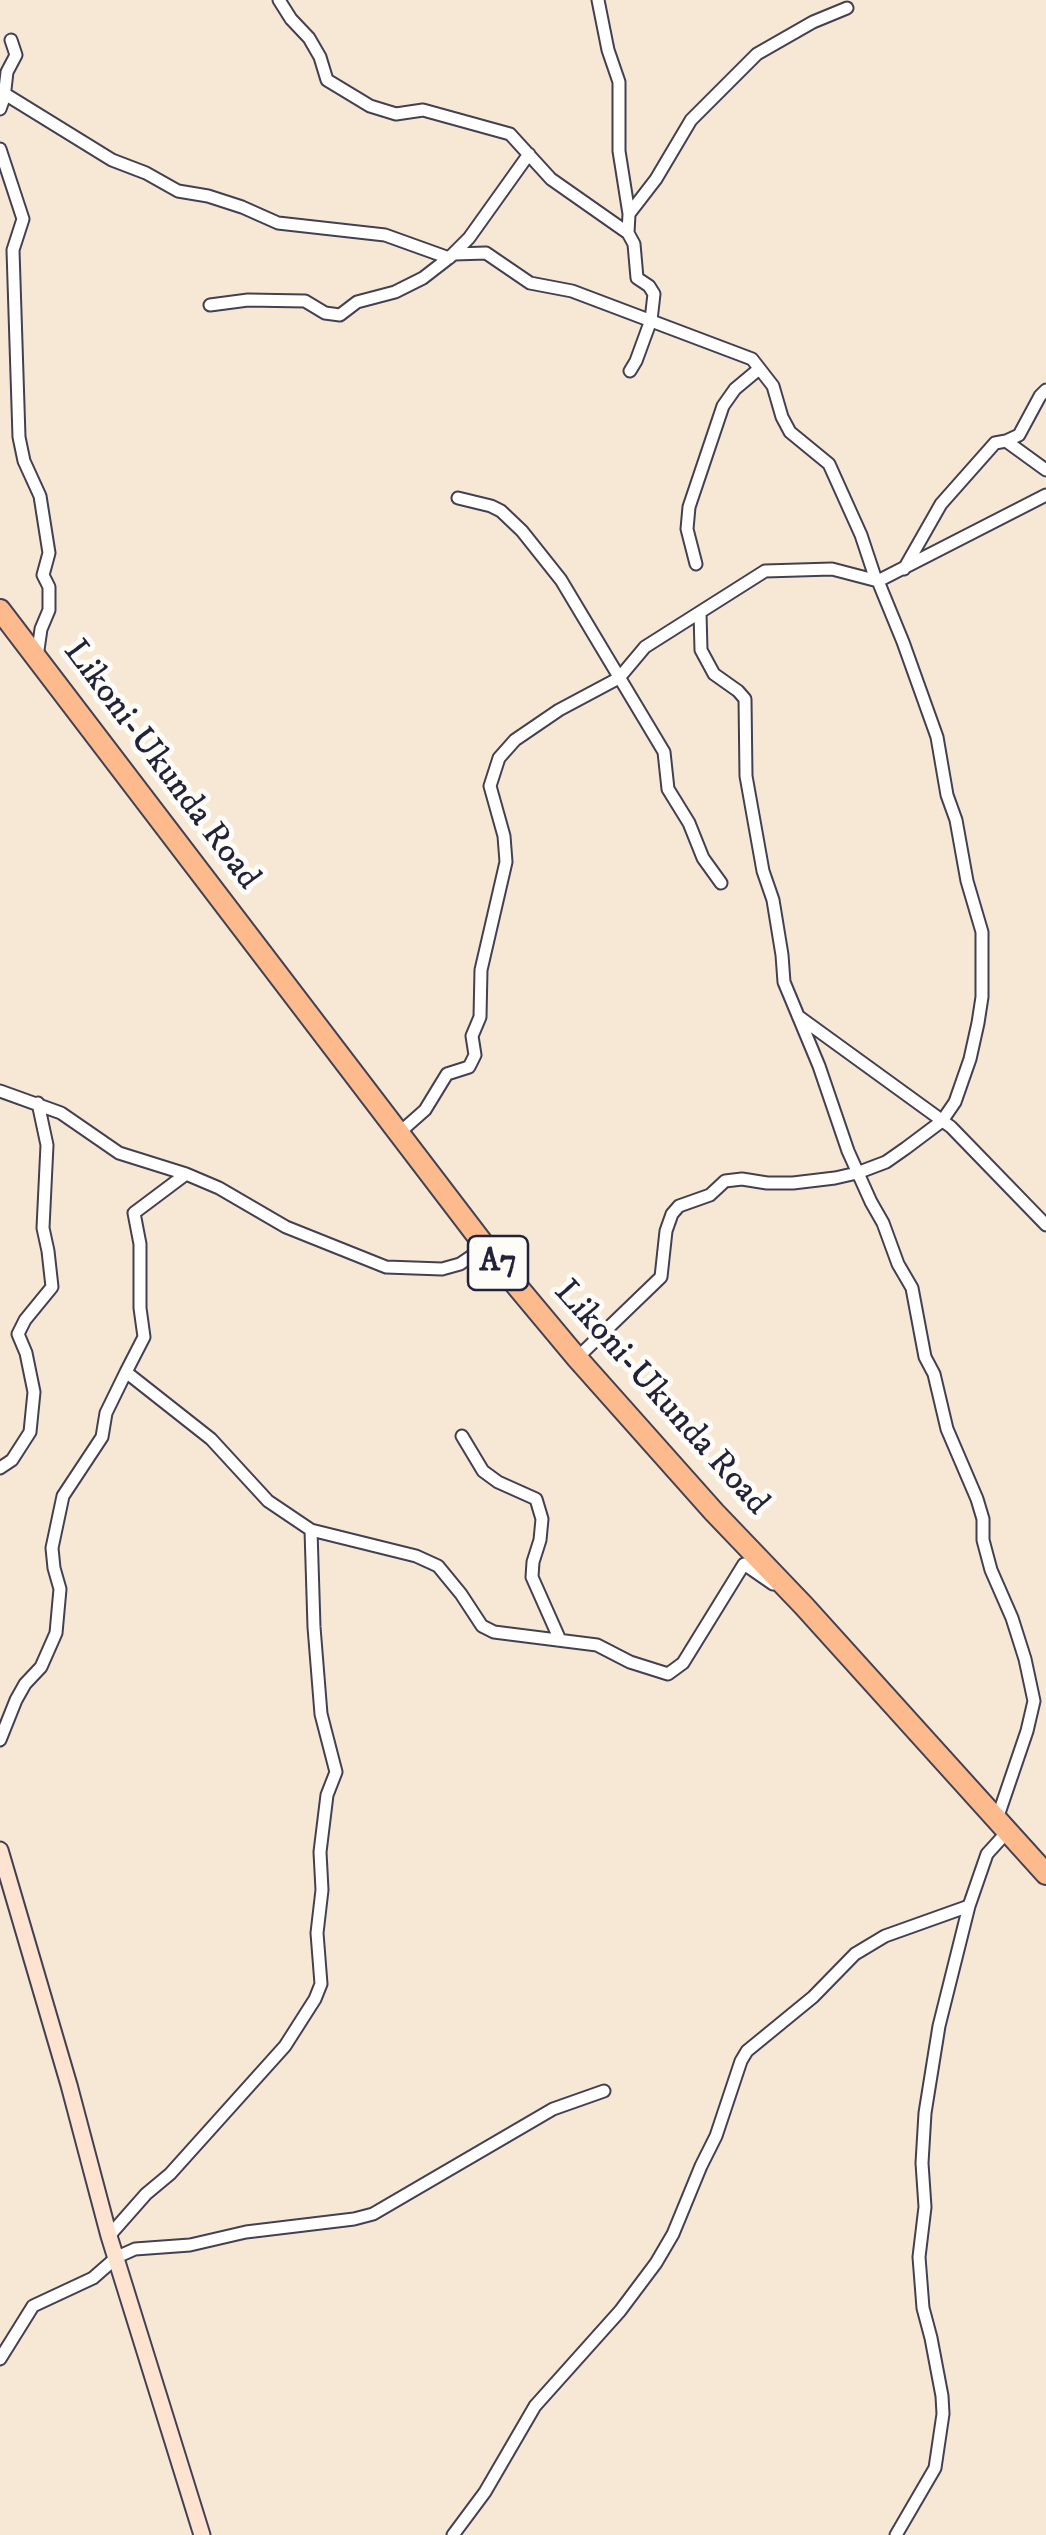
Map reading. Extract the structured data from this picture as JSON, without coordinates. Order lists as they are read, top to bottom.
{
  "streets": {
    "highway": ["Likoni-Ukunda Road", "A7"]
  }
}
